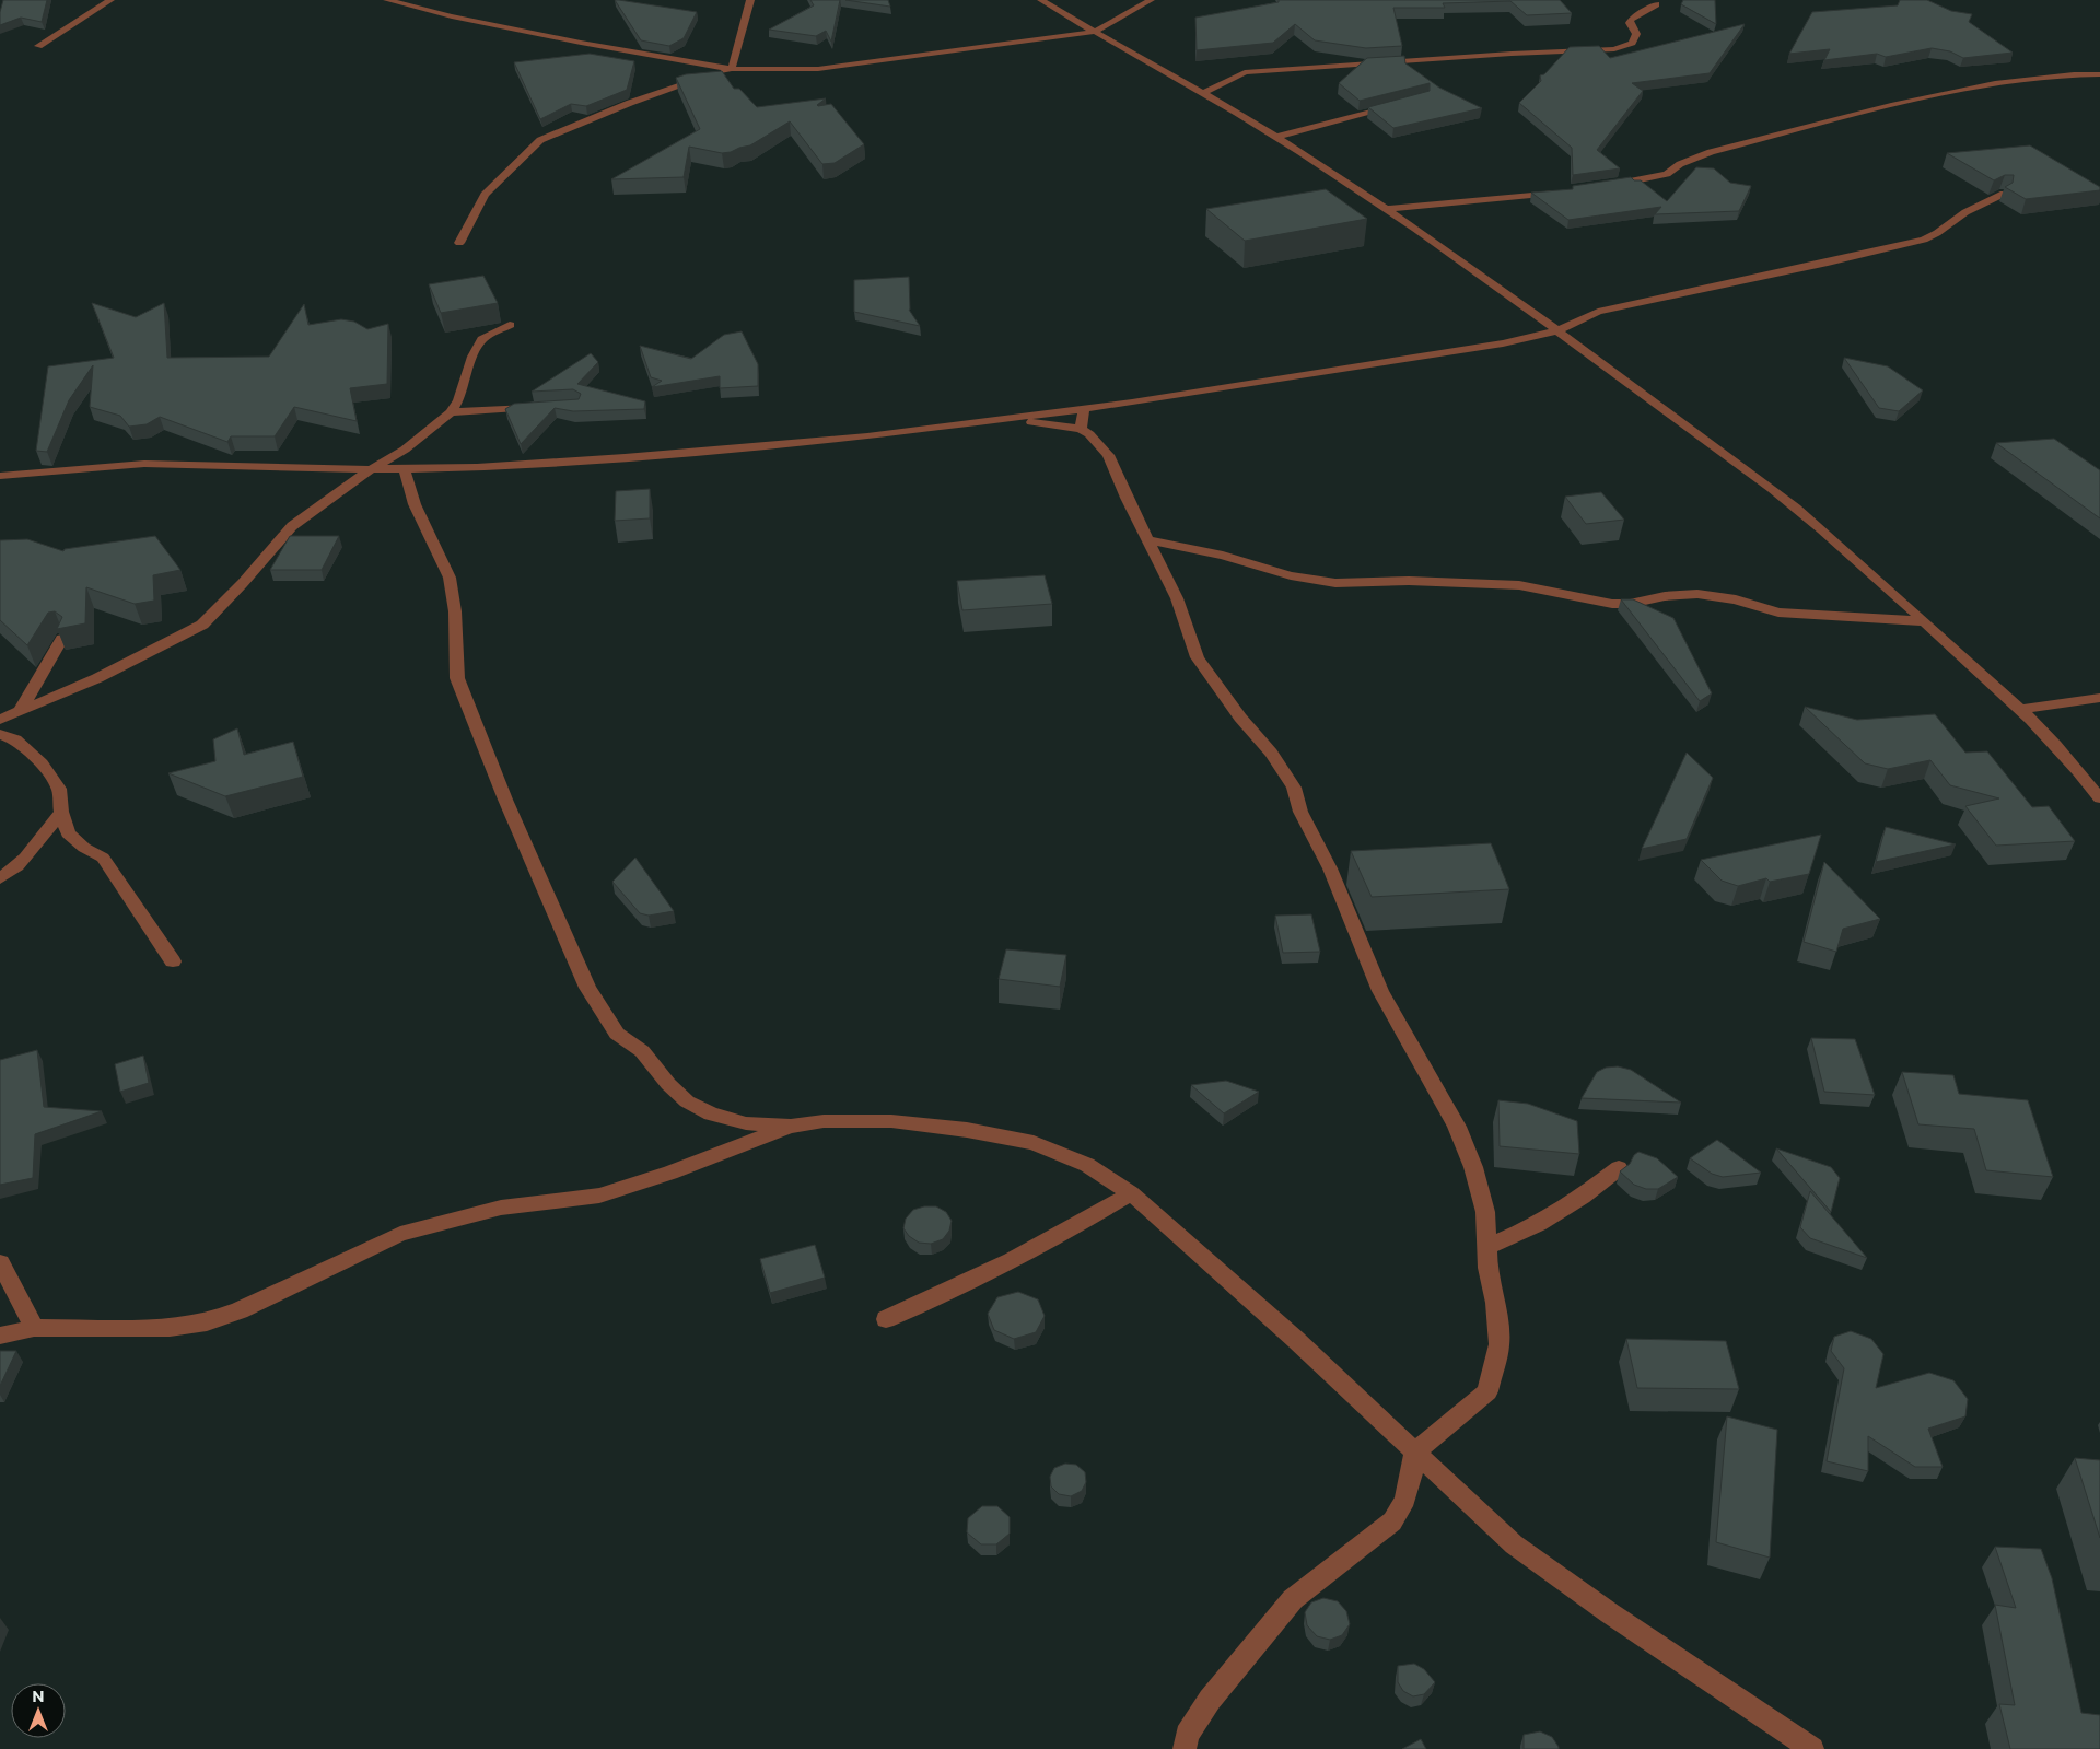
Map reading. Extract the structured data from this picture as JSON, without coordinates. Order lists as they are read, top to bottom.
{
  "north": "top"
}
